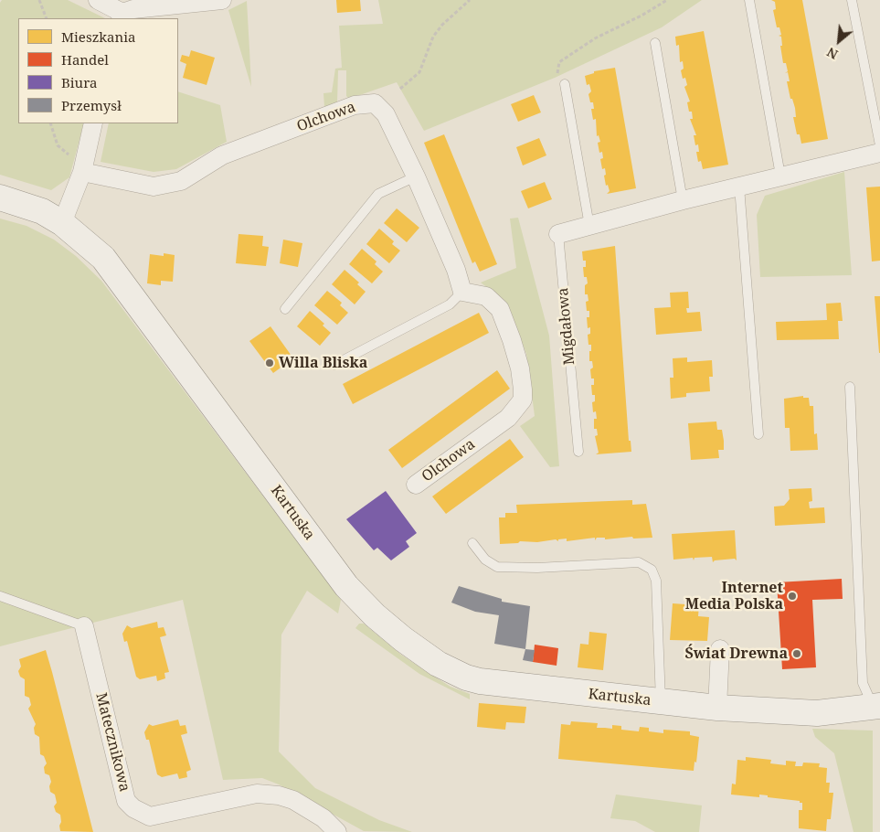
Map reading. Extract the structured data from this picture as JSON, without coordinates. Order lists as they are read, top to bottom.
{
  "streets": {
    "street": [
      "Olchowa",
      "Migdałowa",
      "Kartuska",
      "Matecznikowa"
    ]
  },
  "places": ["Willa Bliska", "Internet Media Polska", "Świat Drewna"],
  "legend": [
    "Mieszkania",
    "Handel",
    "Biura",
    "Przemysł"
  ],
  "north": "bottom left"
}
